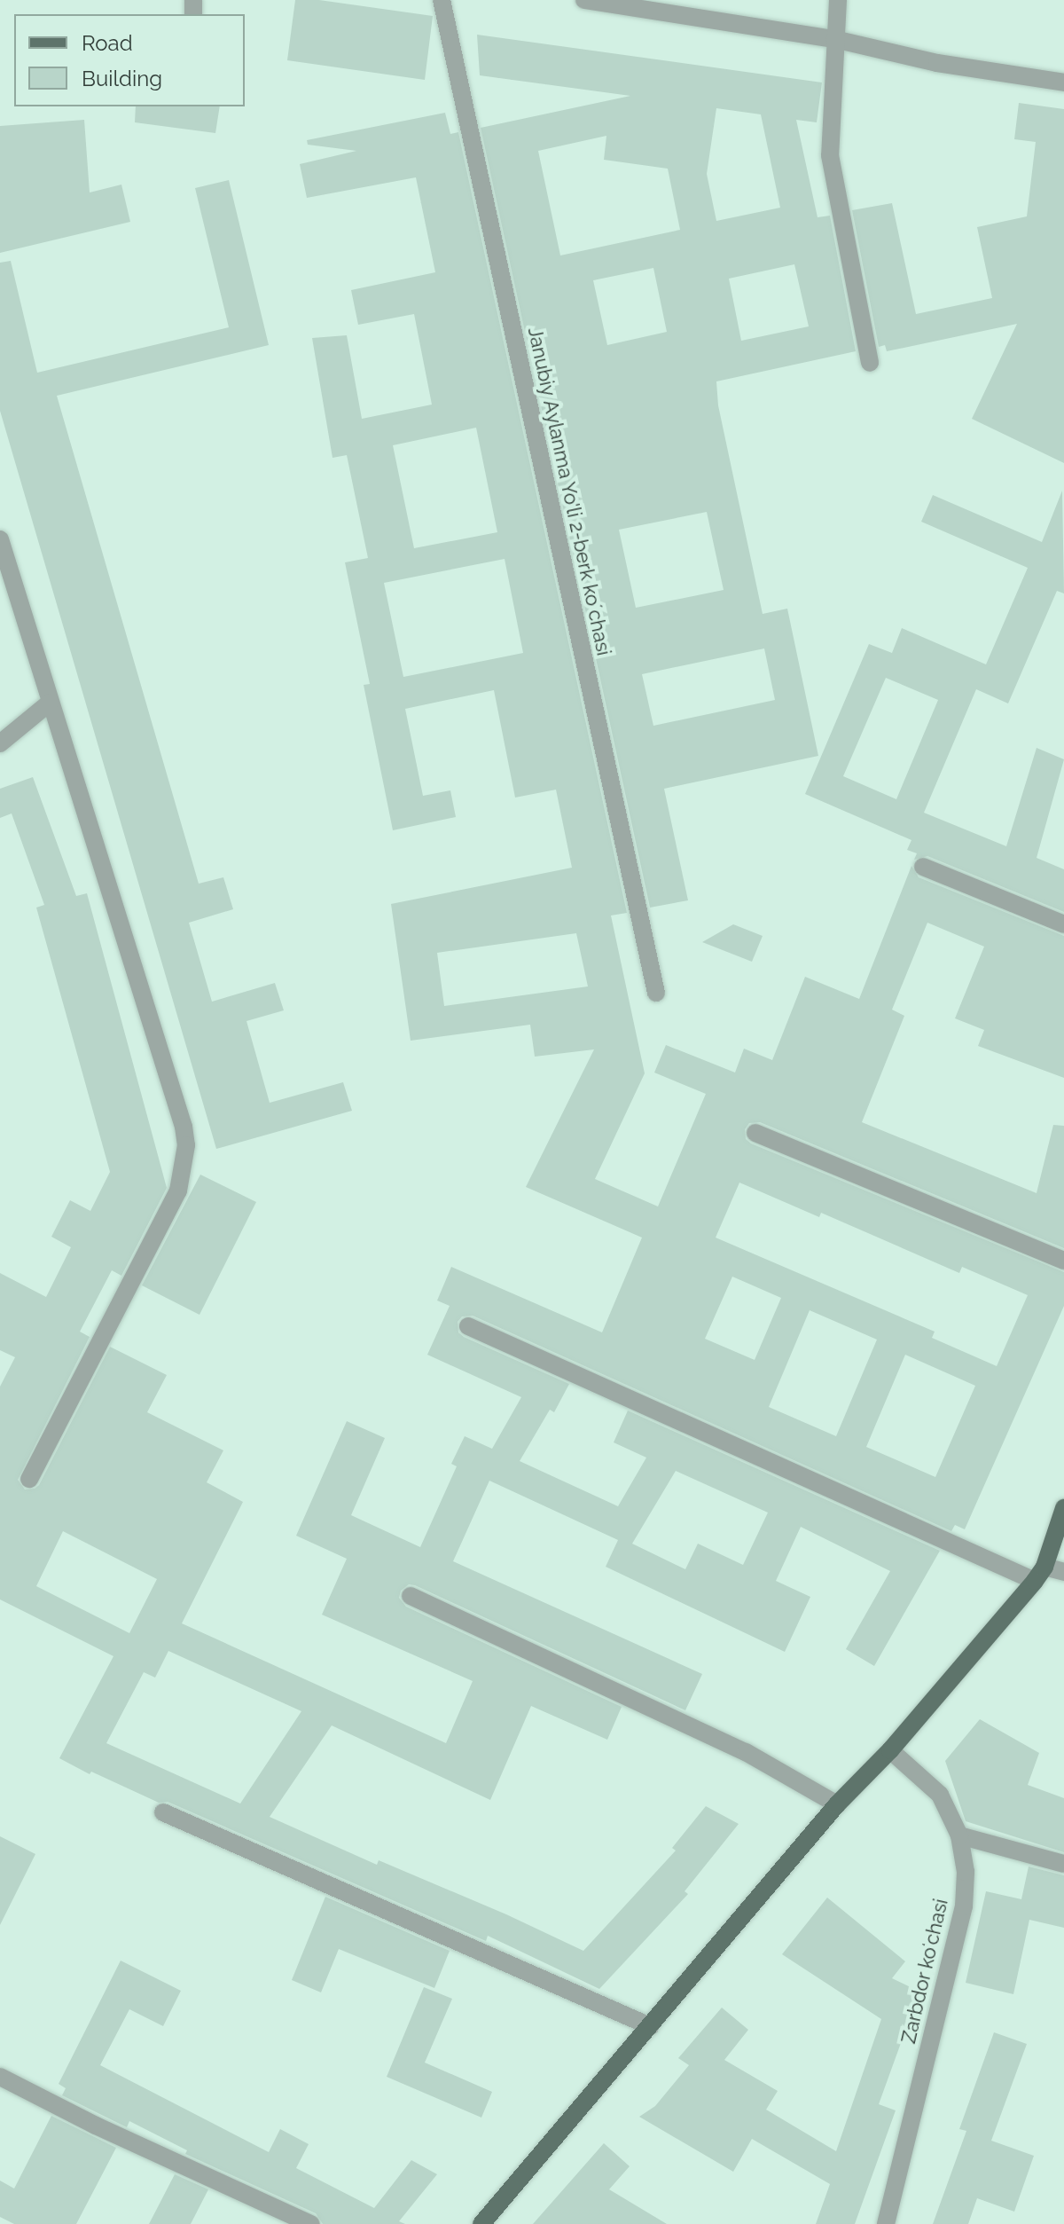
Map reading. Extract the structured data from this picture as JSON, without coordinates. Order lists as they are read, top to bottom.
{
  "streets": {
    "street": ["Janubiy Аylanma Yo'li 2-berk koʼchasi", "Zarbdor koʻchasi"]
  },
  "legend": ["Road", "Building"]
}
